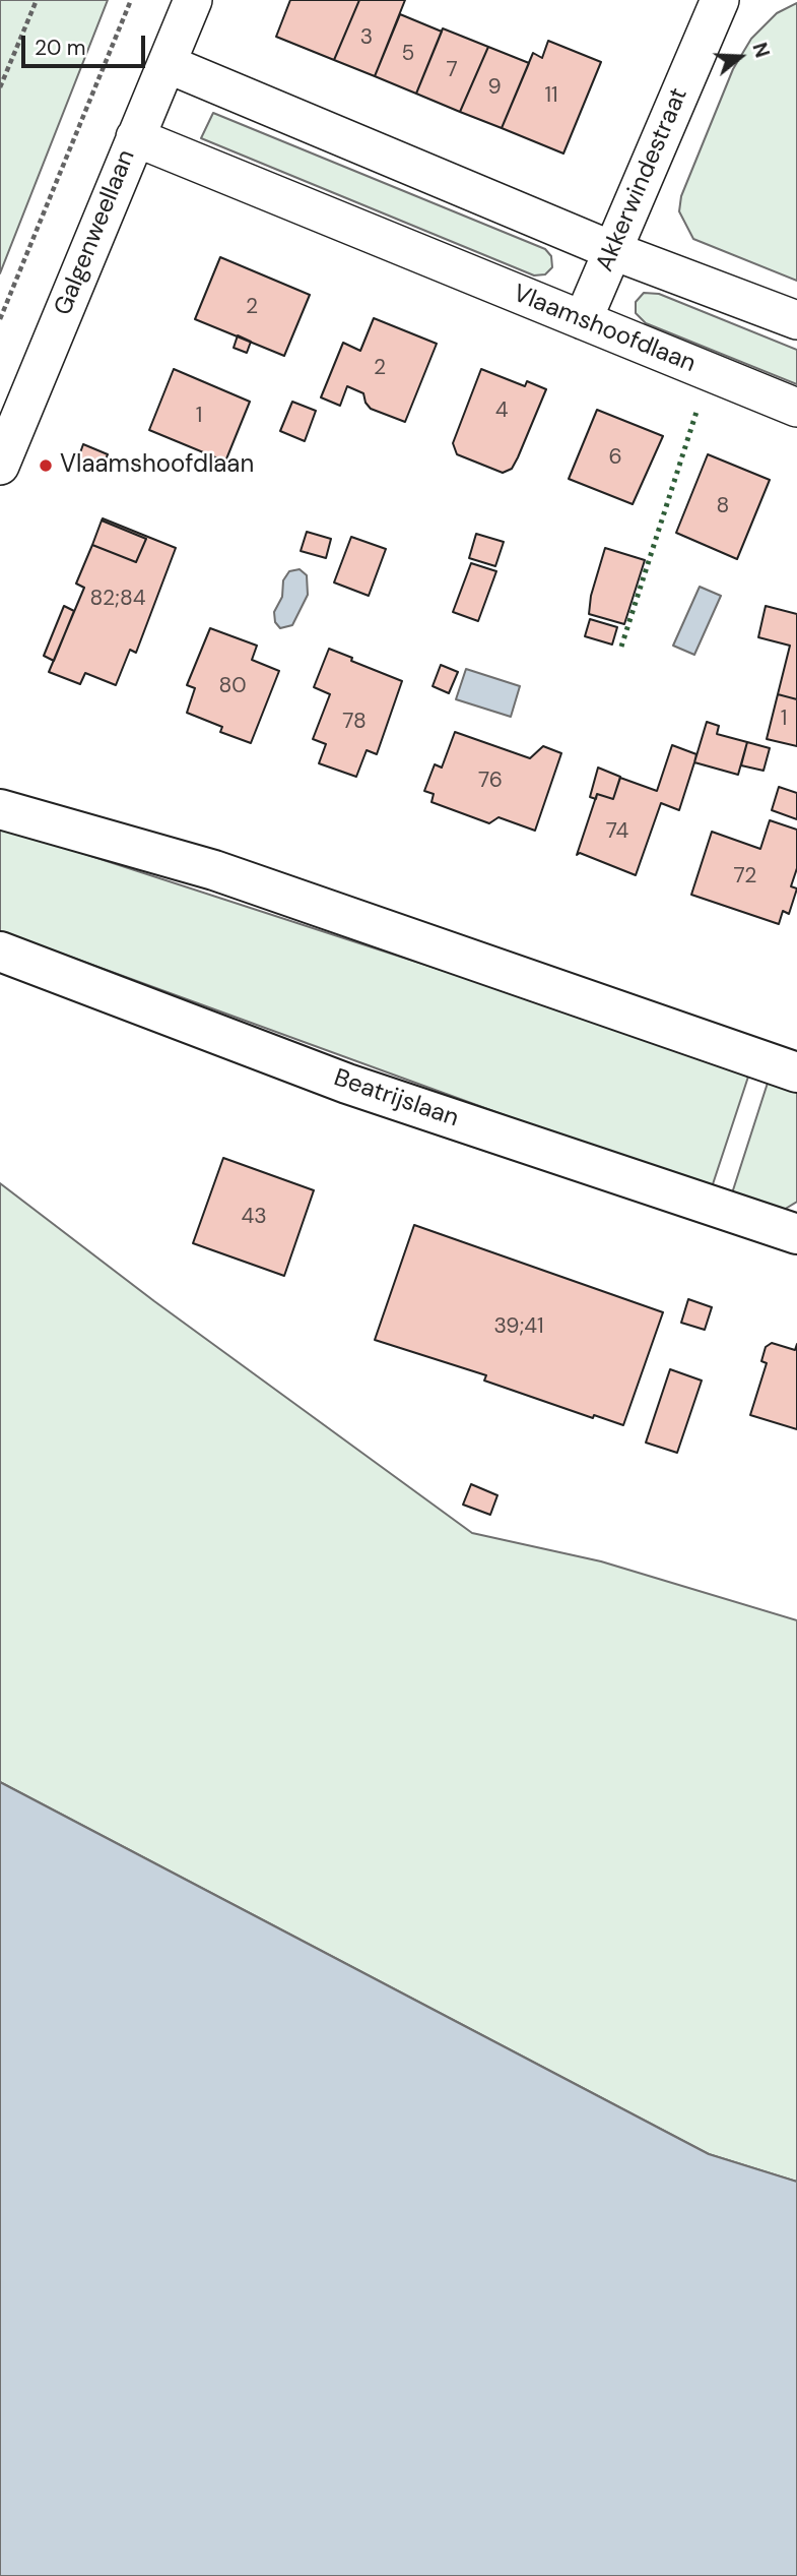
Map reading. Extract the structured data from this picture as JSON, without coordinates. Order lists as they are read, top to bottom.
{
  "streets": {
    "street": [
      "Akkerwindestraat",
      "Galgenweellaan",
      "Vlaamshoofdlaan",
      "Beatrijslaan"
    ]
  },
  "crossings": [
    ["Akkerwindestraat", "Vlaamshoofdlaan"],
    ["Galgenweellaan", "Vlaamshoofdlaan"]
  ],
  "places": ["Vlaamshoofdlaan"],
  "house_numbers": [
    "3",
    "5",
    "7",
    "9",
    "11",
    "2",
    "2",
    "4",
    "1",
    "6",
    "8",
    "82;84",
    "80",
    "1",
    "78",
    "76",
    "74",
    "72",
    "43",
    "39;41"
  ],
  "scale_bar": "20 m",
  "north": "right"
}
